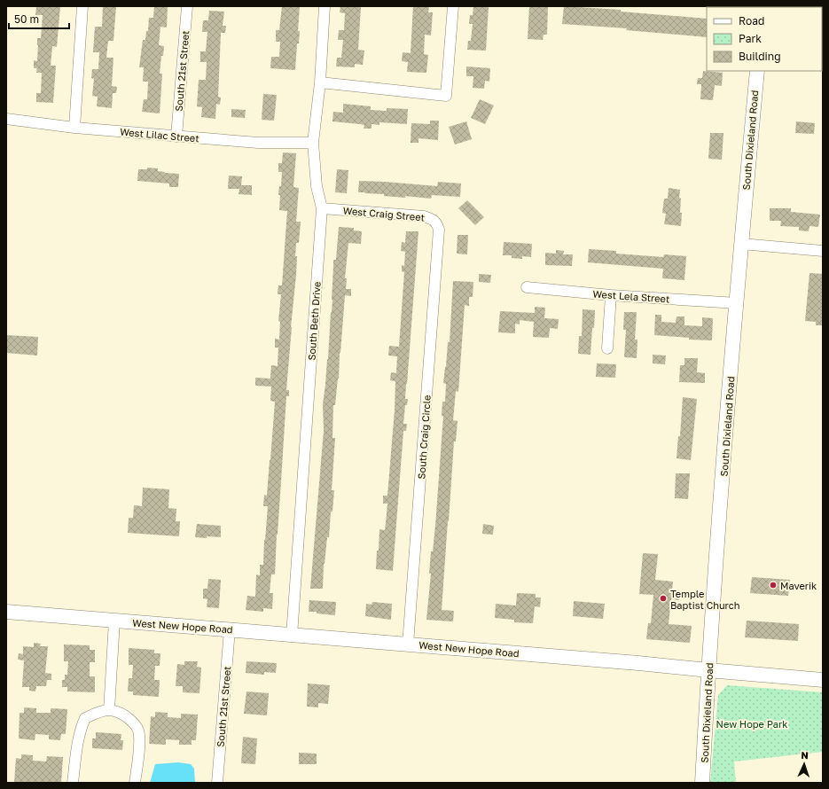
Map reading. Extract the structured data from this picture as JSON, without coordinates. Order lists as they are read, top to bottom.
{
  "streets": {
    "main road": ["South Dixieland Road", "West New Hope Road"],
    "street": [
      "South 21st Street",
      "West Lilac Street",
      "West Craig Street",
      "West Lela Street",
      "South Beth Drive",
      "South Craig Circle"
    ]
  },
  "crossings": [
    ["South 21st Street", "West Lilac Street"],
    ["South 21st Street", "West New Hope Road"],
    ["West Lilac Street", "South Beth Drive"],
    ["South Dixieland Road", "West Lela Street"],
    ["South Dixieland Road", "West New Hope Road"],
    ["West Craig Street", "South Beth Drive"],
    ["West Craig Street", "South Craig Circle"],
    ["South Beth Drive", "West New Hope Road"],
    ["South Craig Circle", "West New Hope Road"]
  ],
  "parks": ["New Hope Park"],
  "places": ["Maverik", "Temple Baptist Church"],
  "legend": ["Road", "Park", "Building"],
  "scale_bar": "50 m",
  "north": "top"
}
